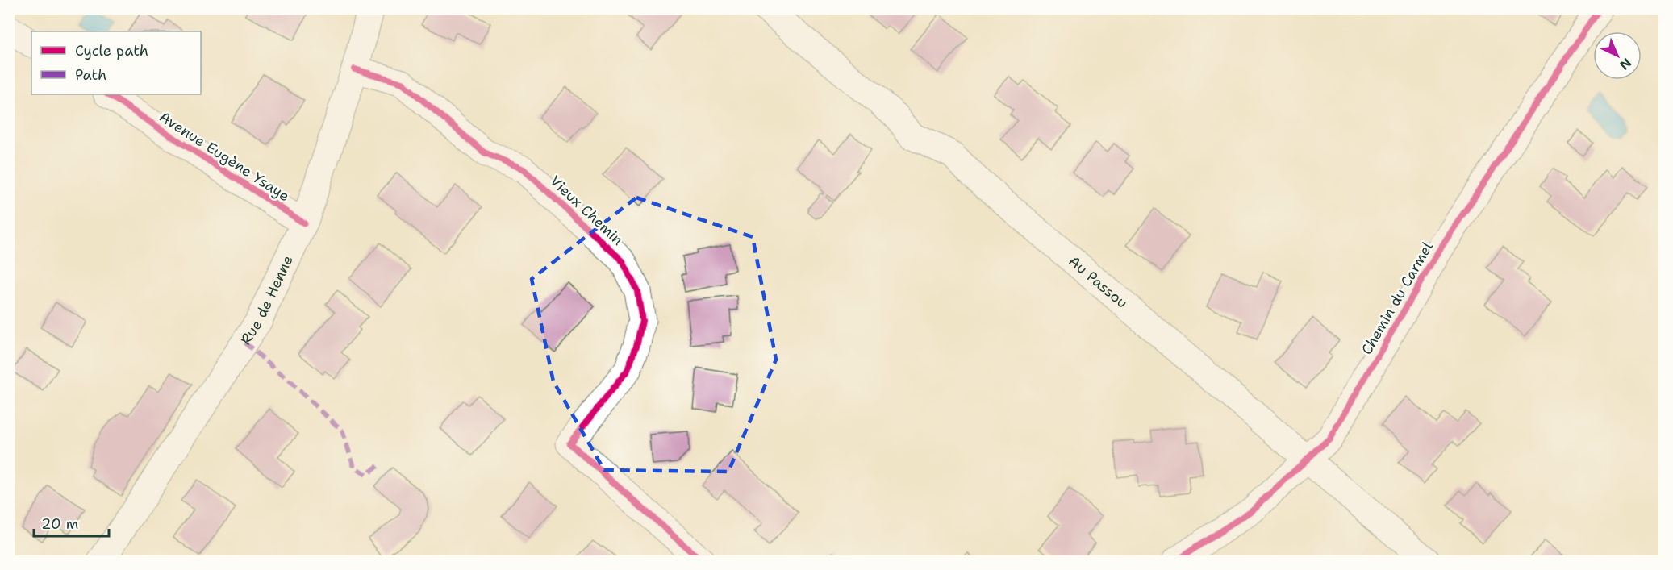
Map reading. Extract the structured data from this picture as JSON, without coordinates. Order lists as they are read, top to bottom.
{
  "streets": {
    "street": [
      "Avenue Eugène Ysaye",
      "Vieux Chemin",
      "Au Passou",
      "Chemin du Carmel",
      "Rue de Henne"
    ]
  },
  "crossings": [
    ["Avenue Eugène Ysaye", "Rue de Henne"],
    ["Vieux Chemin", "Rue de Henne"],
    ["Au Passou", "Chemin du Carmel"]
  ],
  "legend": ["Cycle path", "Path"],
  "scale_bar": "20 m",
  "north": "bottom right"
}
